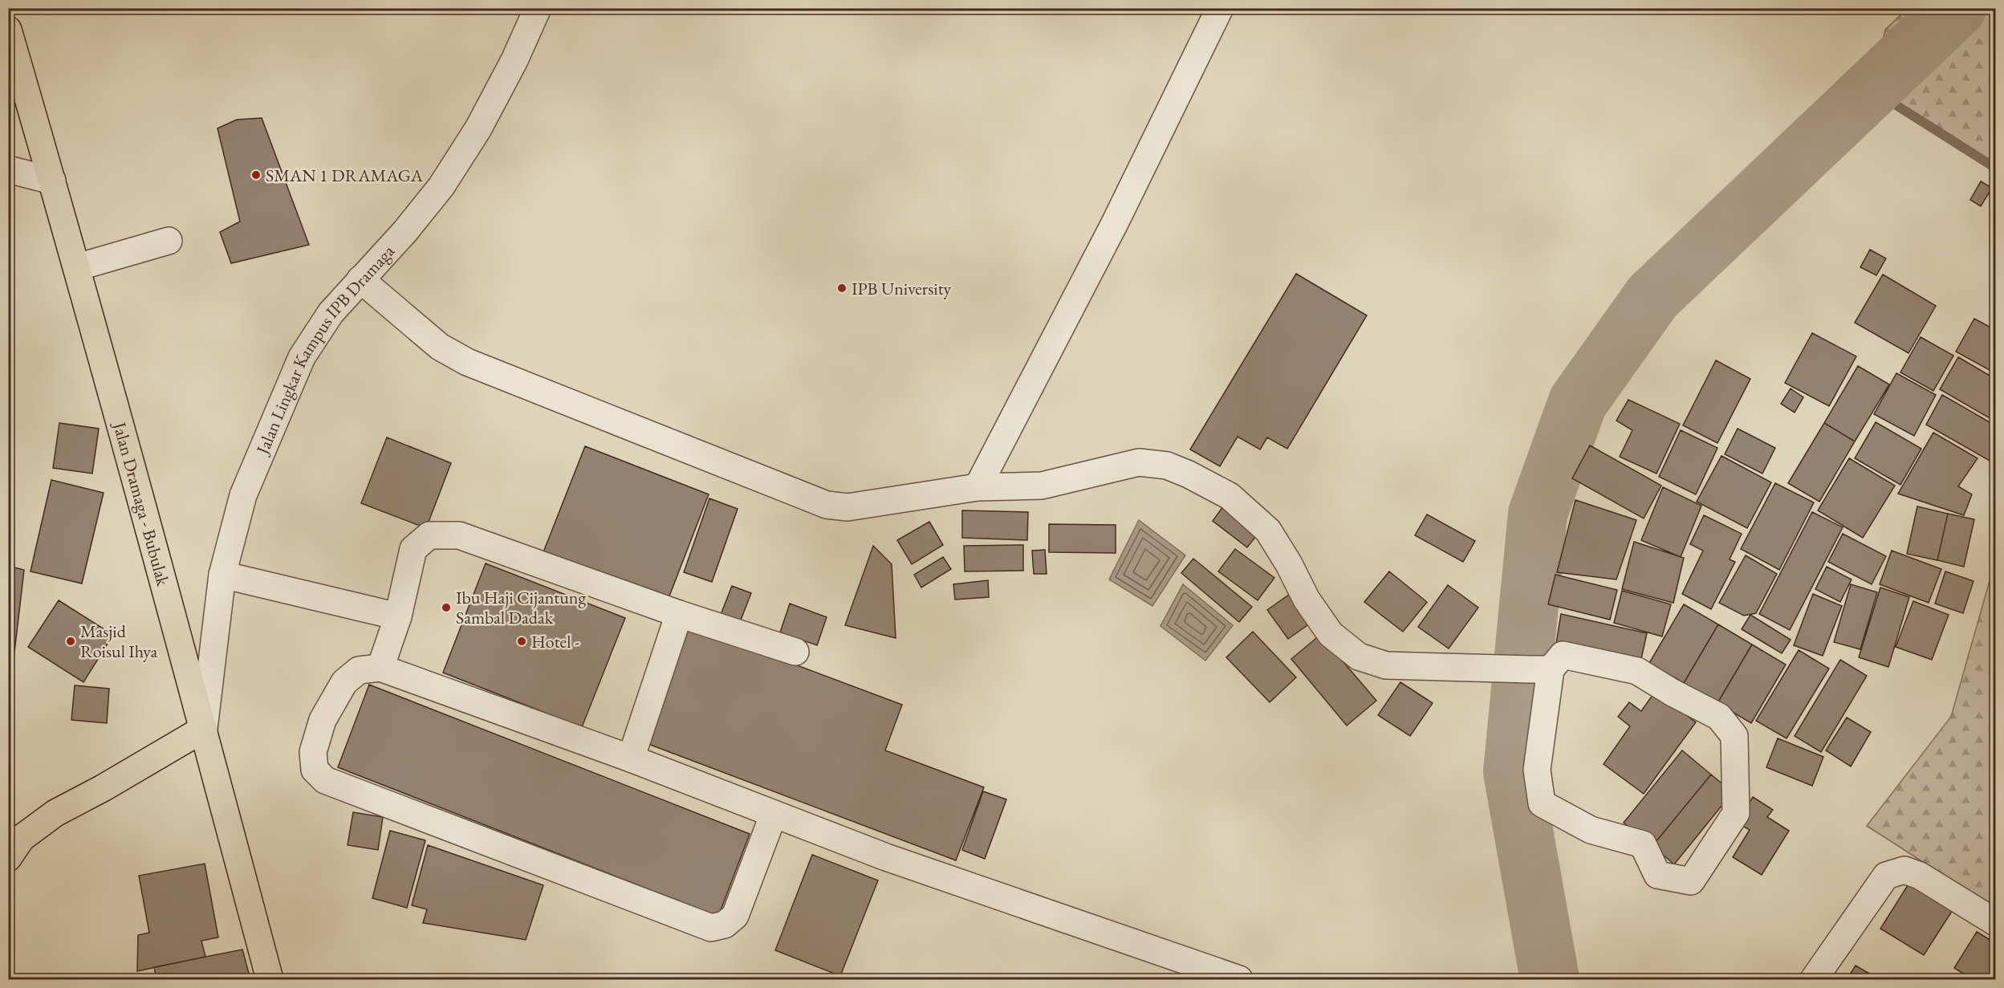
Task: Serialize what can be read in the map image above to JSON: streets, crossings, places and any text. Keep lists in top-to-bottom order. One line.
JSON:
{"streets":{"main road":["Jalan Dramaga - Bubulak"],"street":["Jalan Lingkar Kampus IPB Dramaga"]},"crossings":[["Jalan Lingkar Kampus IPB Dramaga","Jalan Dramaga - Bubulak"]],"places":["SMAN 1 DRAMAGA","IPB University","Ibu Haji Cijantung Sambal Dadak","Masjid Roisul Ihya","Hotel -"]}
